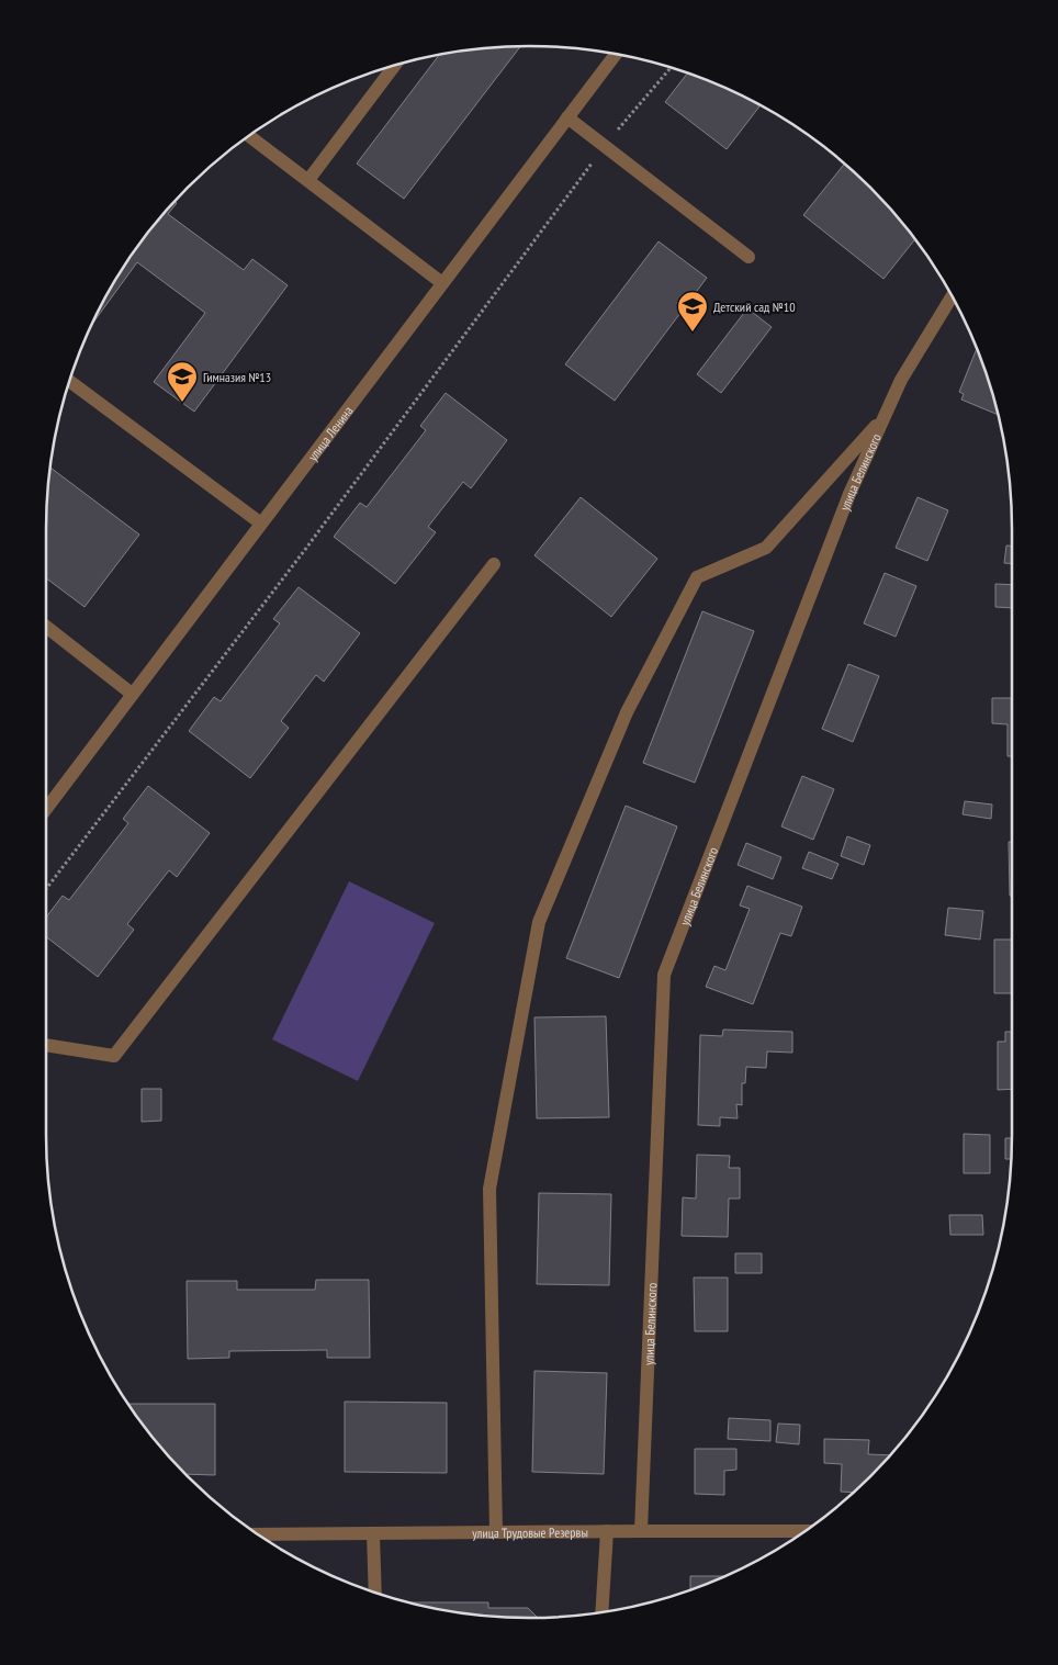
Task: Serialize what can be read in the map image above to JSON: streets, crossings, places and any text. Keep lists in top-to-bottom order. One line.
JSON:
{"streets":{"street":["улица Ленина","улица Белинского","улица Трудовые Резервы"]},"crossings":[["улица Белинского","улица Трудовые Резервы"]],"places":{"school or university":["Детский сад №10","Гимназия №13"]}}
